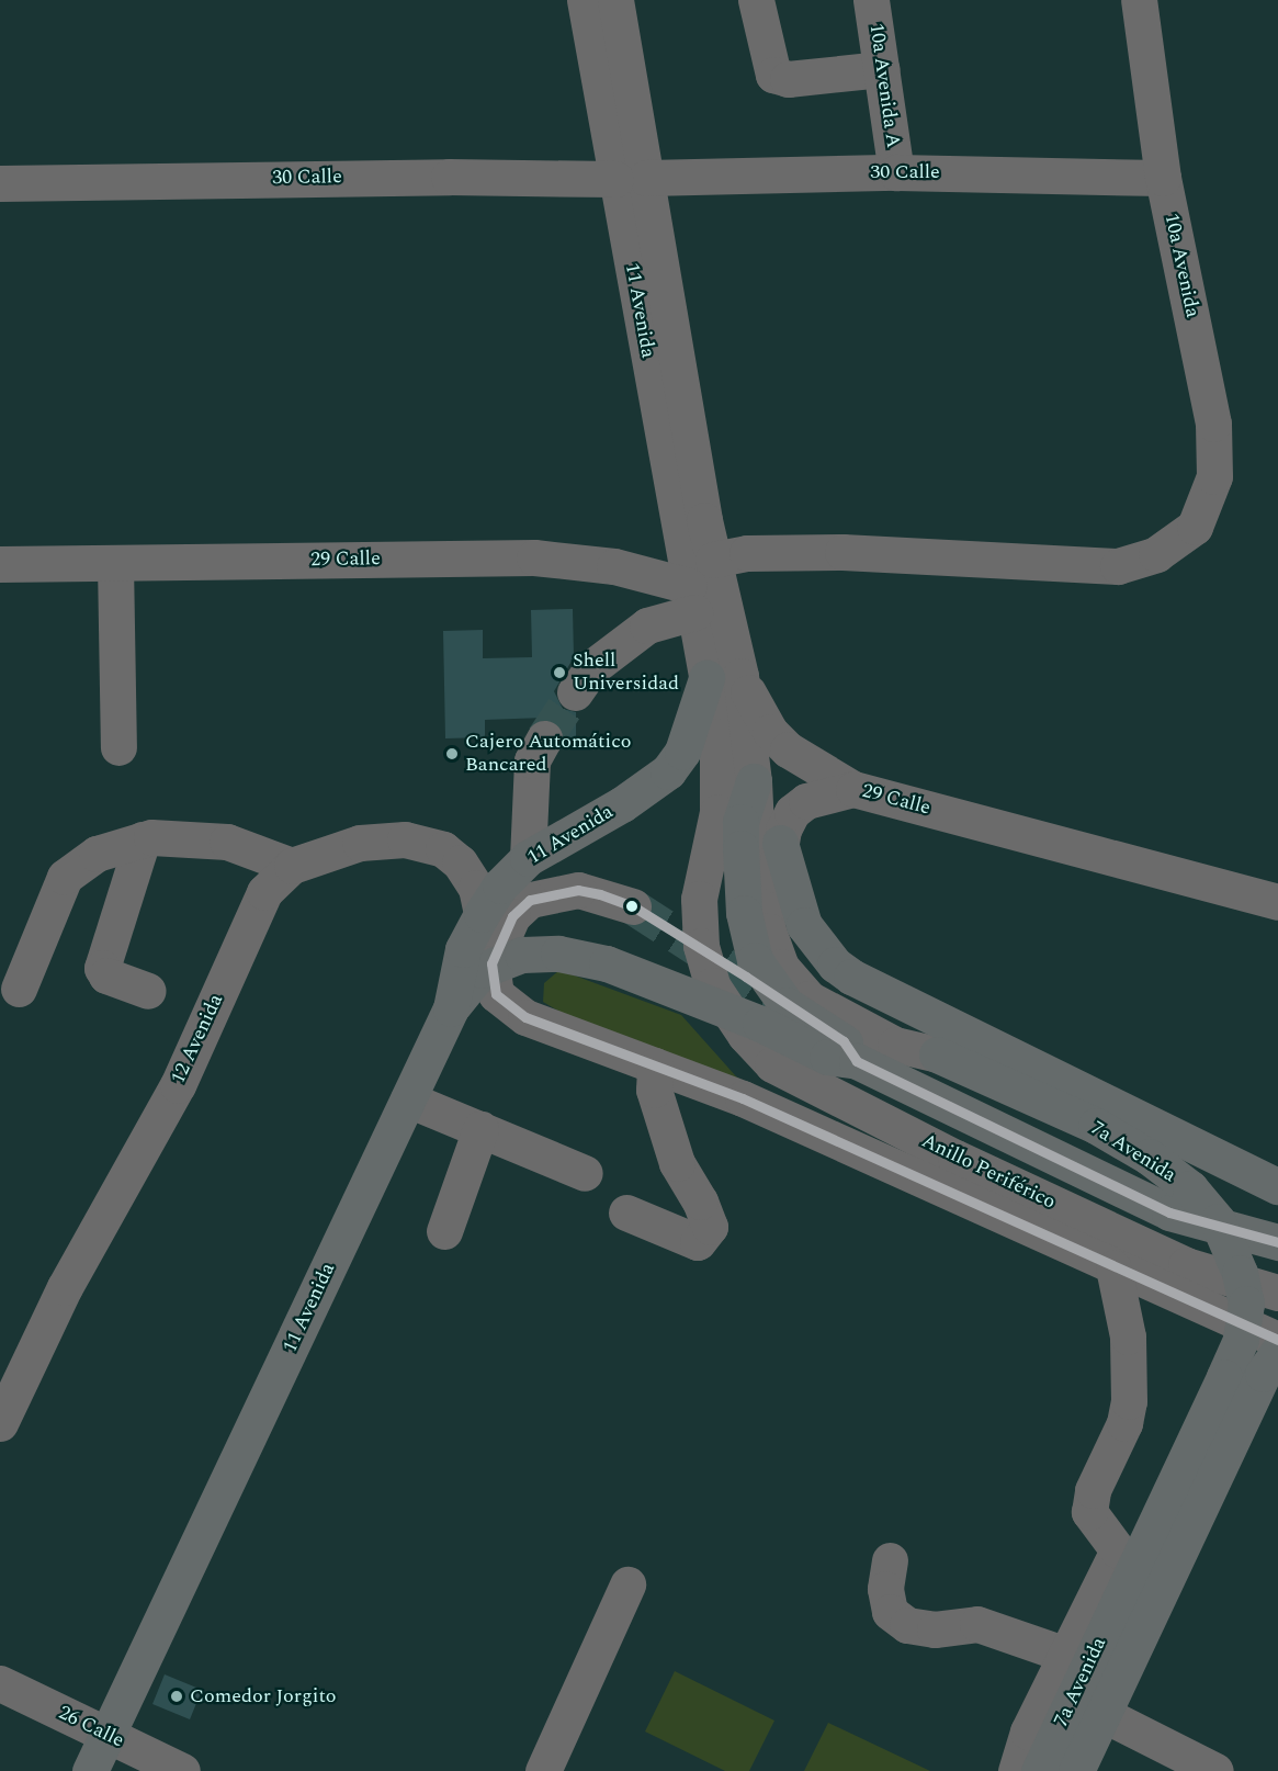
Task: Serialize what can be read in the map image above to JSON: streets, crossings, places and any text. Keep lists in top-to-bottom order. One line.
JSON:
{"streets":{"main road":["11 Avenida","7a Avenida","Anillo Periférico"],"street":["10a Avenida A","30 Calle","10a Avenida","29 Calle","12 Avenida","26 Calle"]},"crossings":[["10a Avenida A","30 Calle"],["30 Calle","10a Avenida"],["30 Calle","11 Avenida"],["10a Avenida","11 Avenida"],["11 Avenida","29 Calle"],["11 Avenida","12 Avenida"],["11 Avenida","7a Avenida"],["11 Avenida","Anillo Periférico"],["11 Avenida","26 Calle"],["29 Calle","7a Avenida"]],"places":["Shell Universidad","Cajero Automático Bancared","Comedor Jorgito"]}
